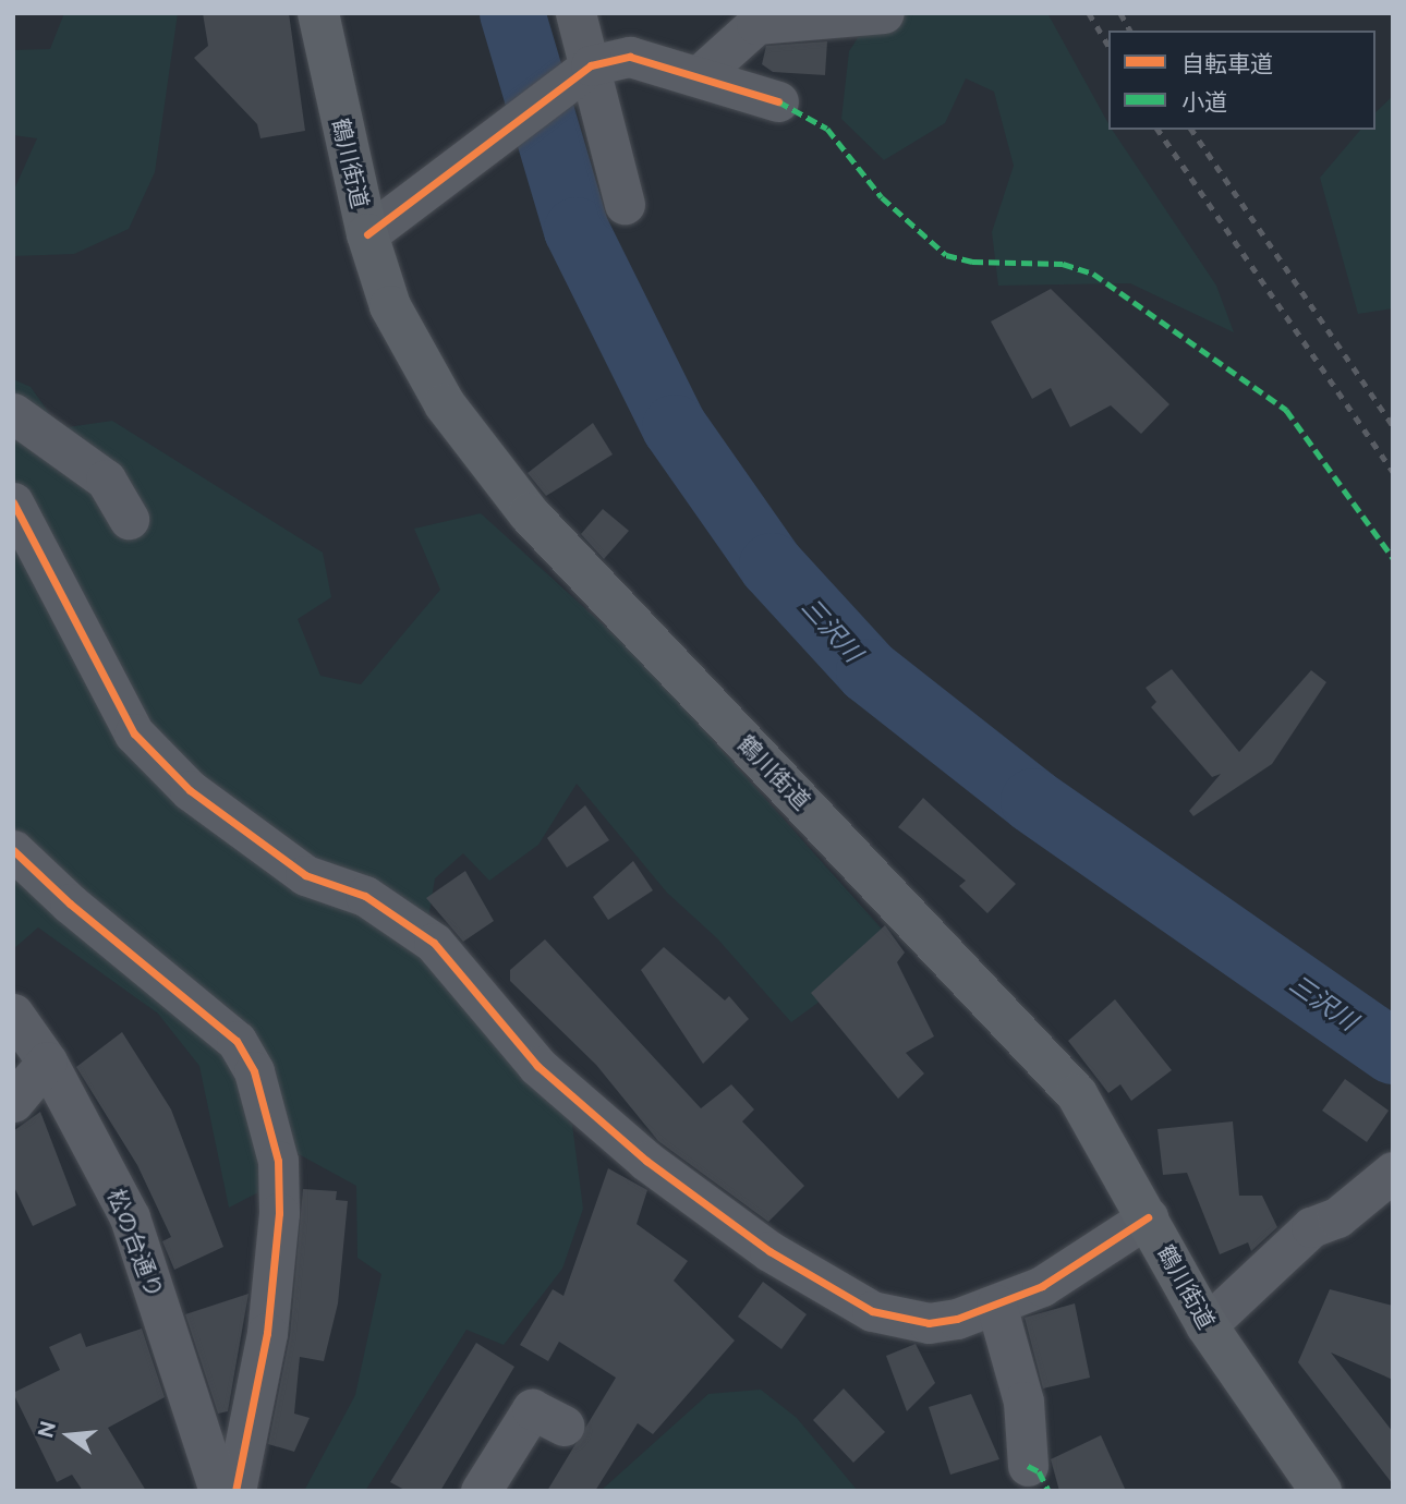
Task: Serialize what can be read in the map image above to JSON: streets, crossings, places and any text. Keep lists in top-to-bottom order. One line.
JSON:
{"streets":{"main road":["鶴川街道"],"street":["松の台通り"]},"water":["三沢川"],"legend":["自転車道","小道"],"north":"left"}
